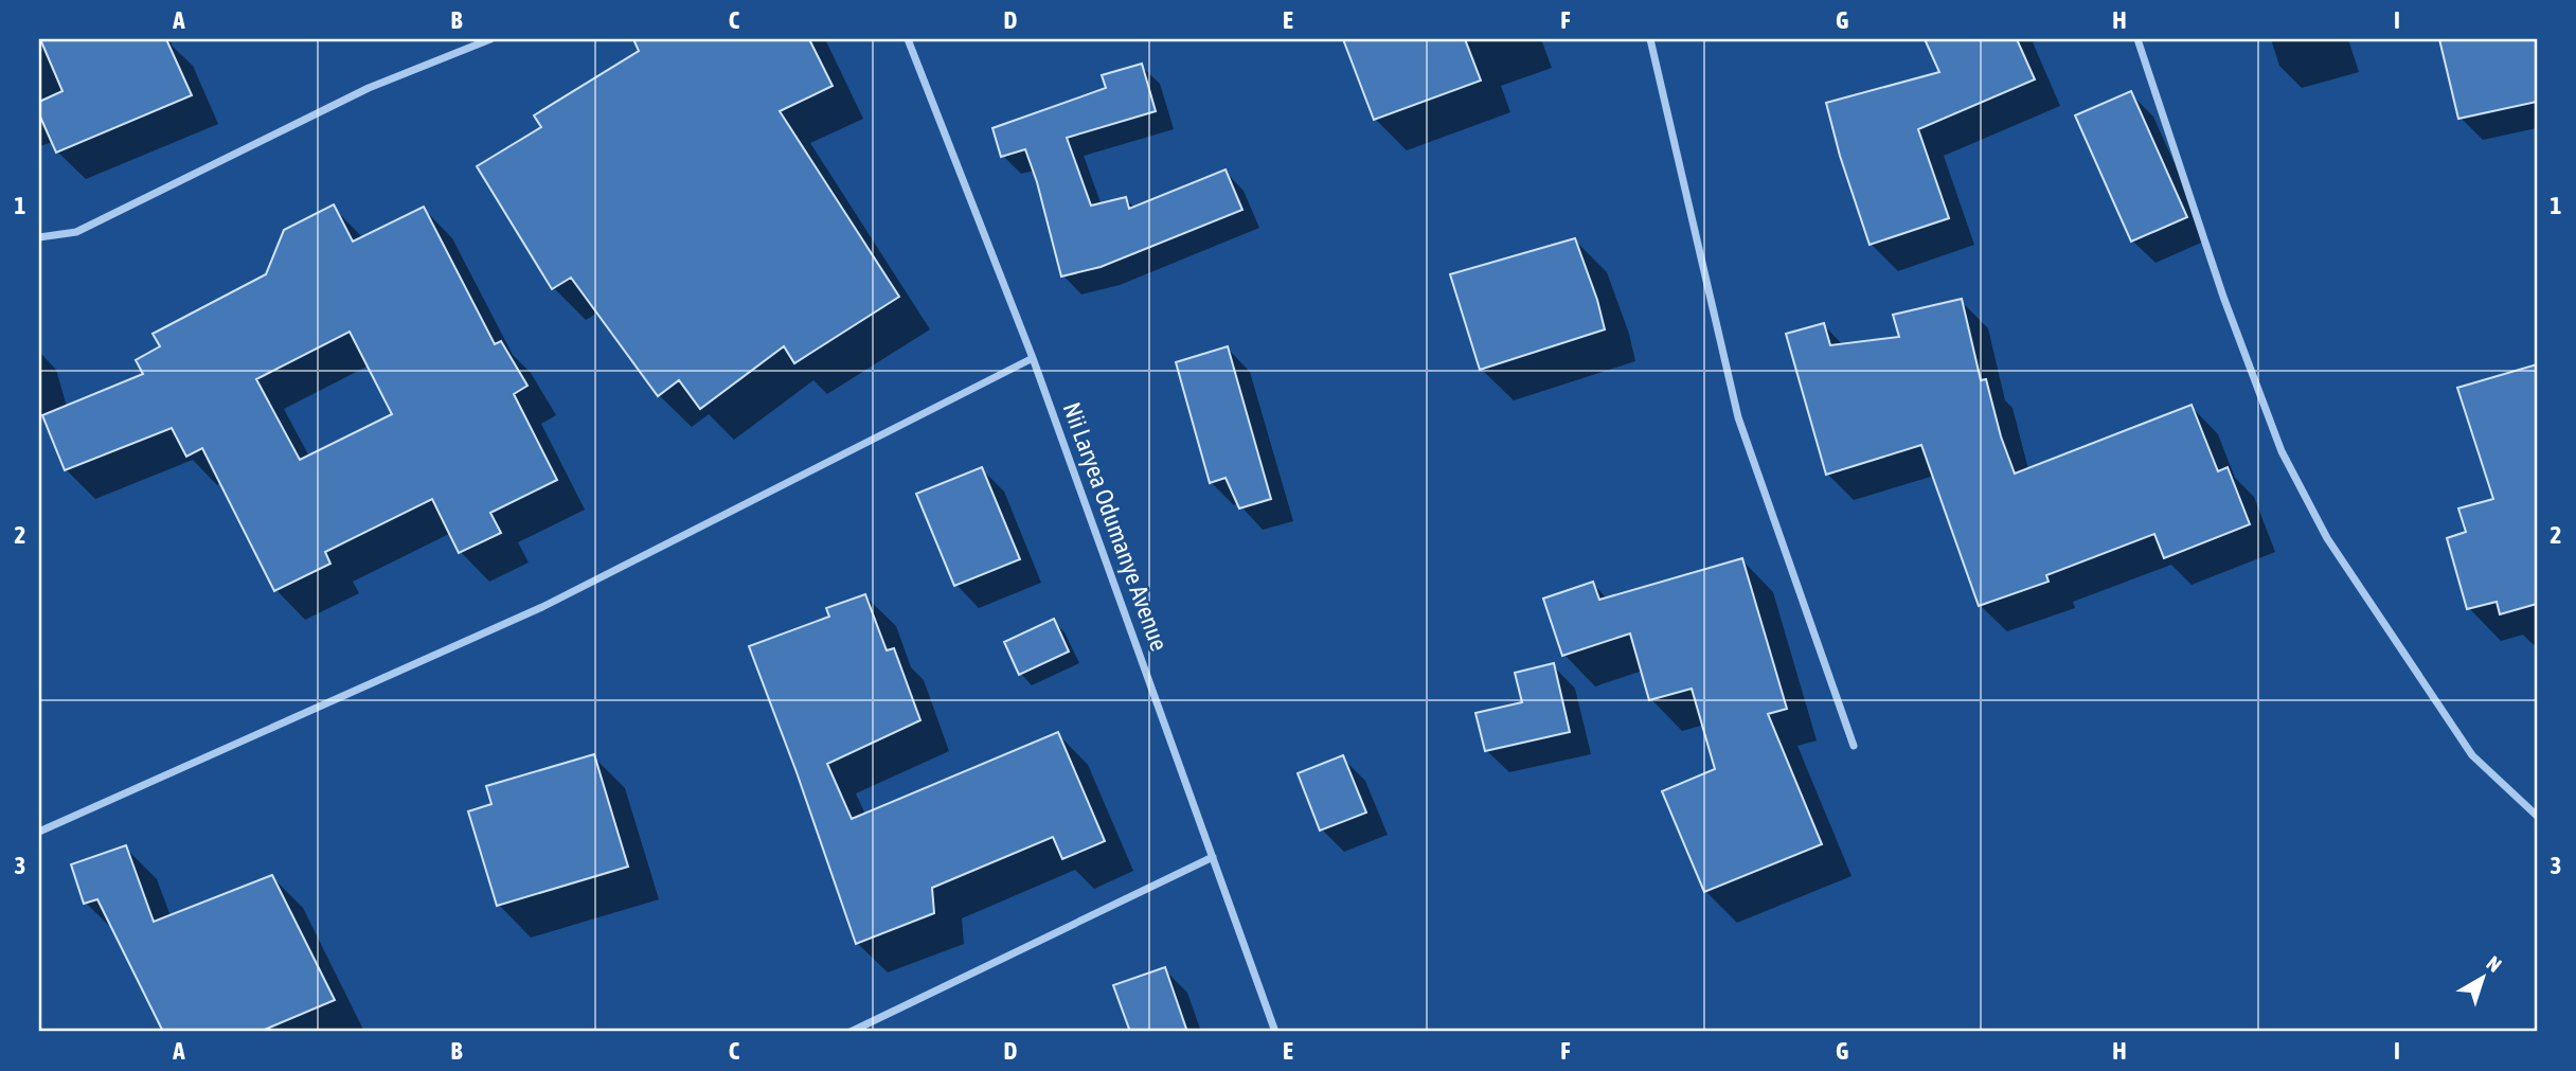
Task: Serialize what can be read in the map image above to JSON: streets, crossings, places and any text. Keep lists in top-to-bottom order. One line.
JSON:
{"streets":{"street":["Nii Laryea Odumanye Avenue"]},"north":"top right","grid":{"columns":["A","B","C","D","E","F","G","H","I"],"rows":["1","2","3"]}}
